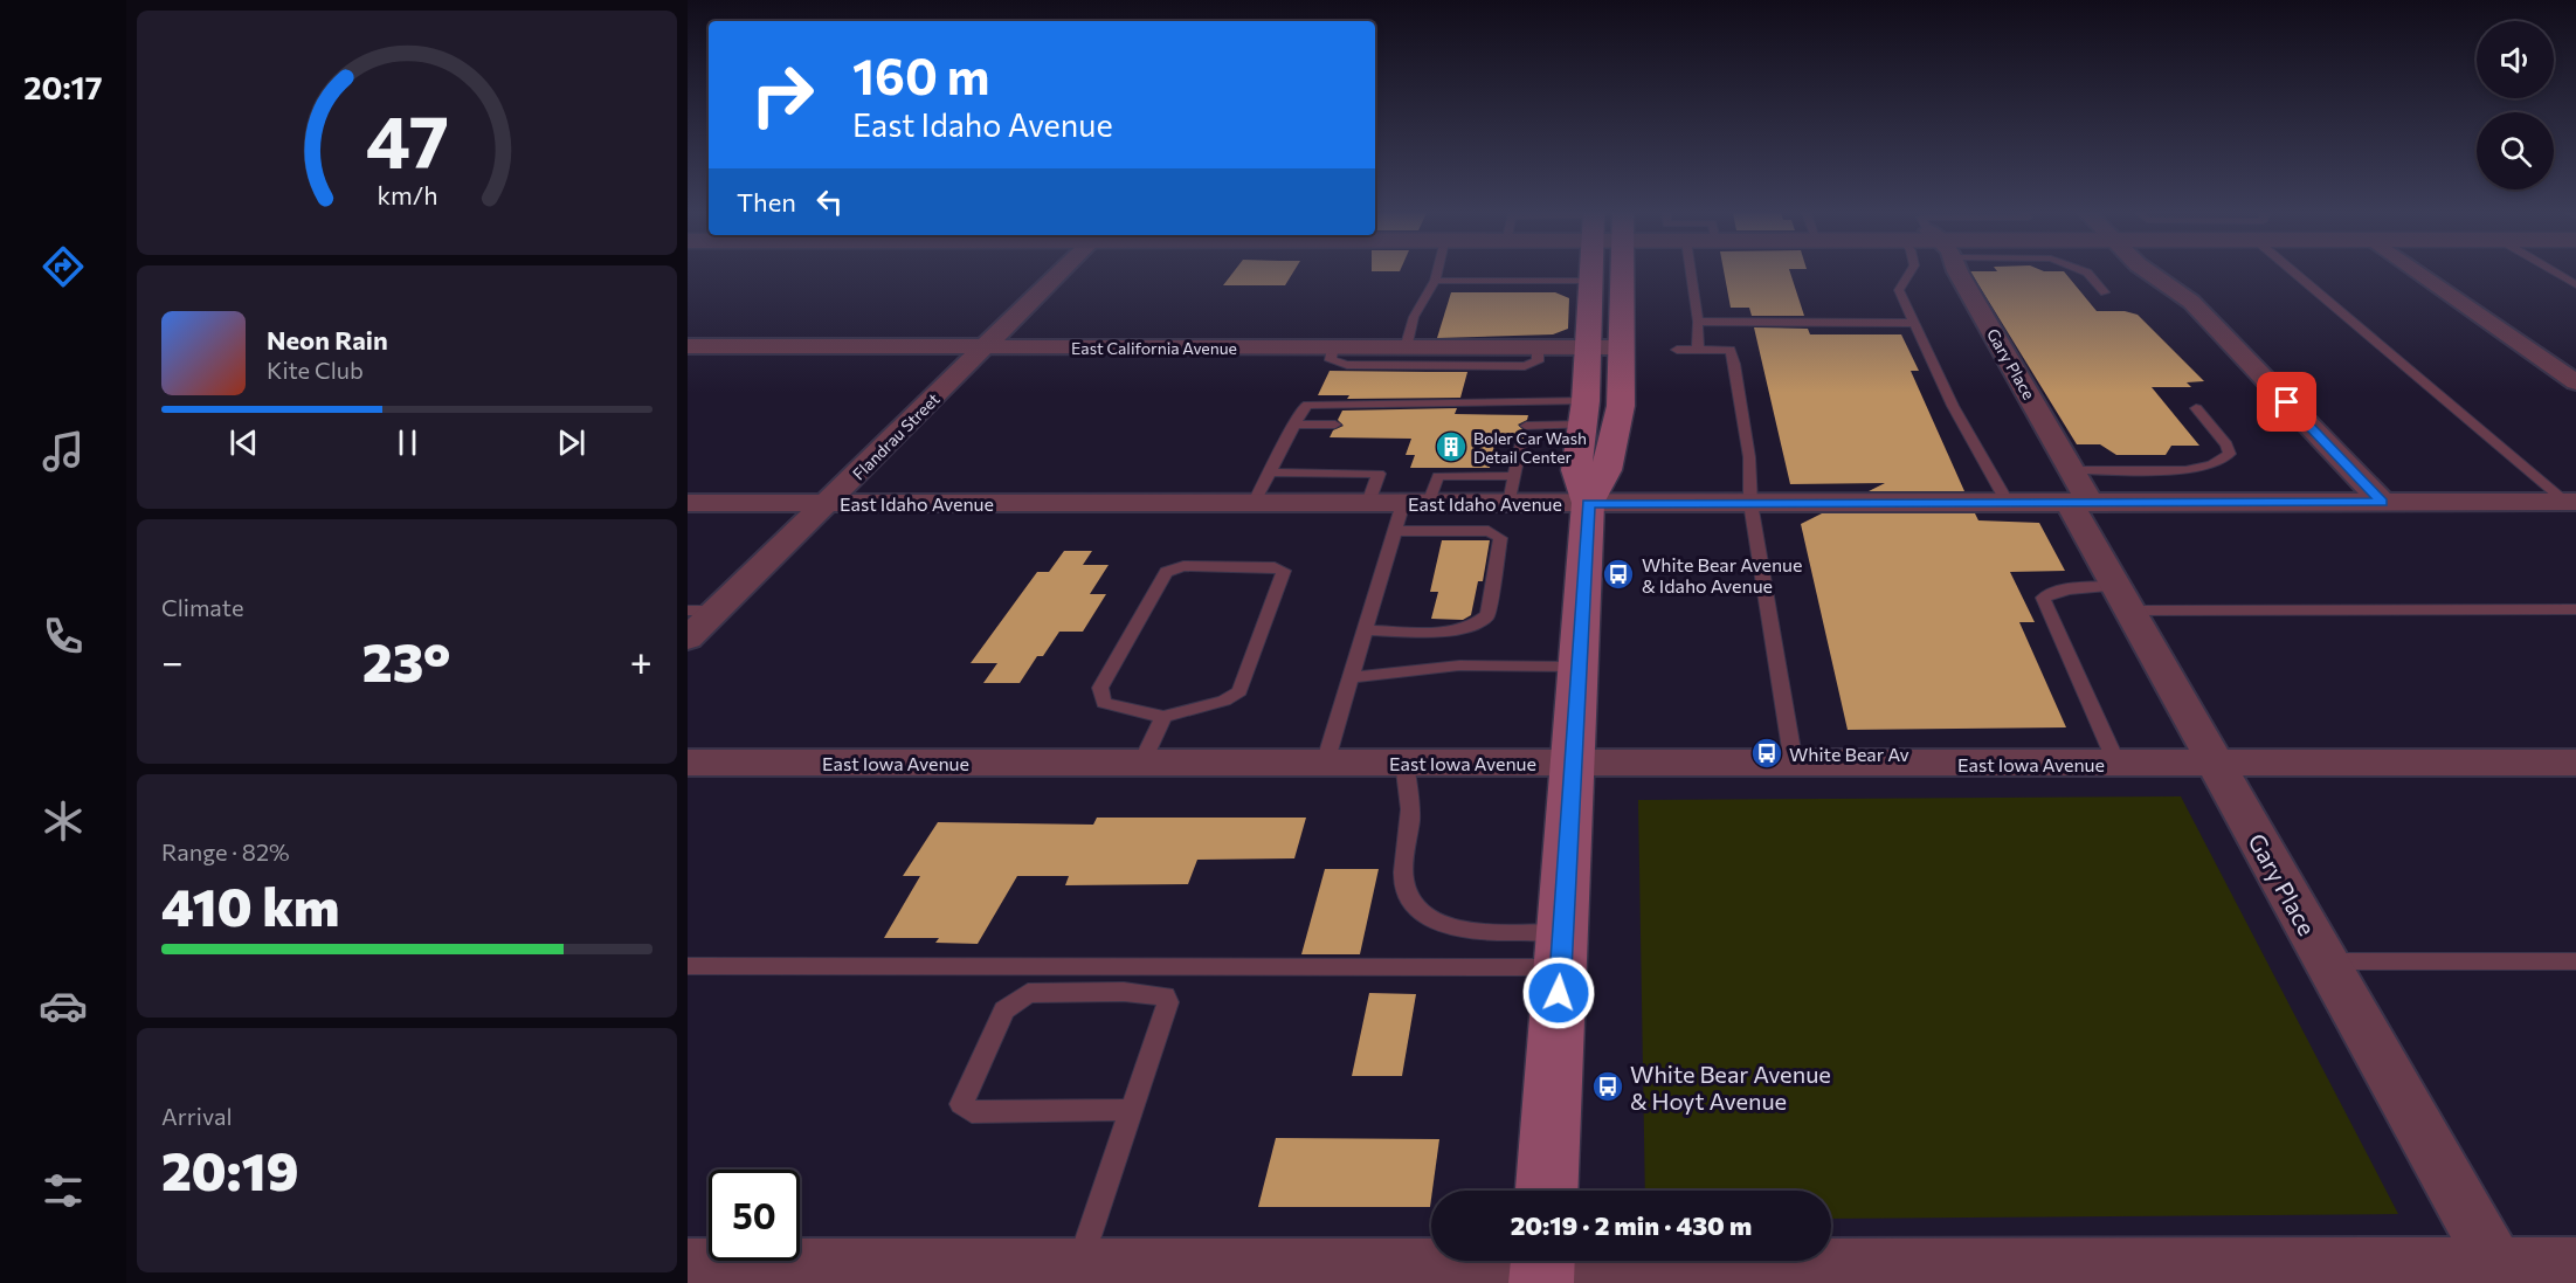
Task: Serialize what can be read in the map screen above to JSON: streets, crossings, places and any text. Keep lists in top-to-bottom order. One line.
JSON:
{"streets":{"street":["East California Avenue","Gary Place","Flandrau Street","East Idaho Avenue","East Iowa Avenue"]},"crossings":[["East California Avenue","Flandrau Street"],["Gary Place","East Idaho Avenue"],["Gary Place","East Iowa Avenue"],["Flandrau Street","East Idaho Avenue"]],"places":{"building":["Boler Car Wash Detail Center"],"bus stop":["White Bear Avenue & Idaho Avenue","White Bear Av","White Bear Avenue & Hoyt Avenue"]},"page":{"tabs":"20:17","turn":["160 m","East Idaho Avenue"],"then":"Then","song":["Neon Rain","Kite Club"],"tile":["Climate",["Range · 82%","410 km"],["Arrival","20:19"]],"heat":["−","23°","+"],"limit":"50","trip":"20:19 · 2 min · 430 m","gauge":["47","km/h"]}}
